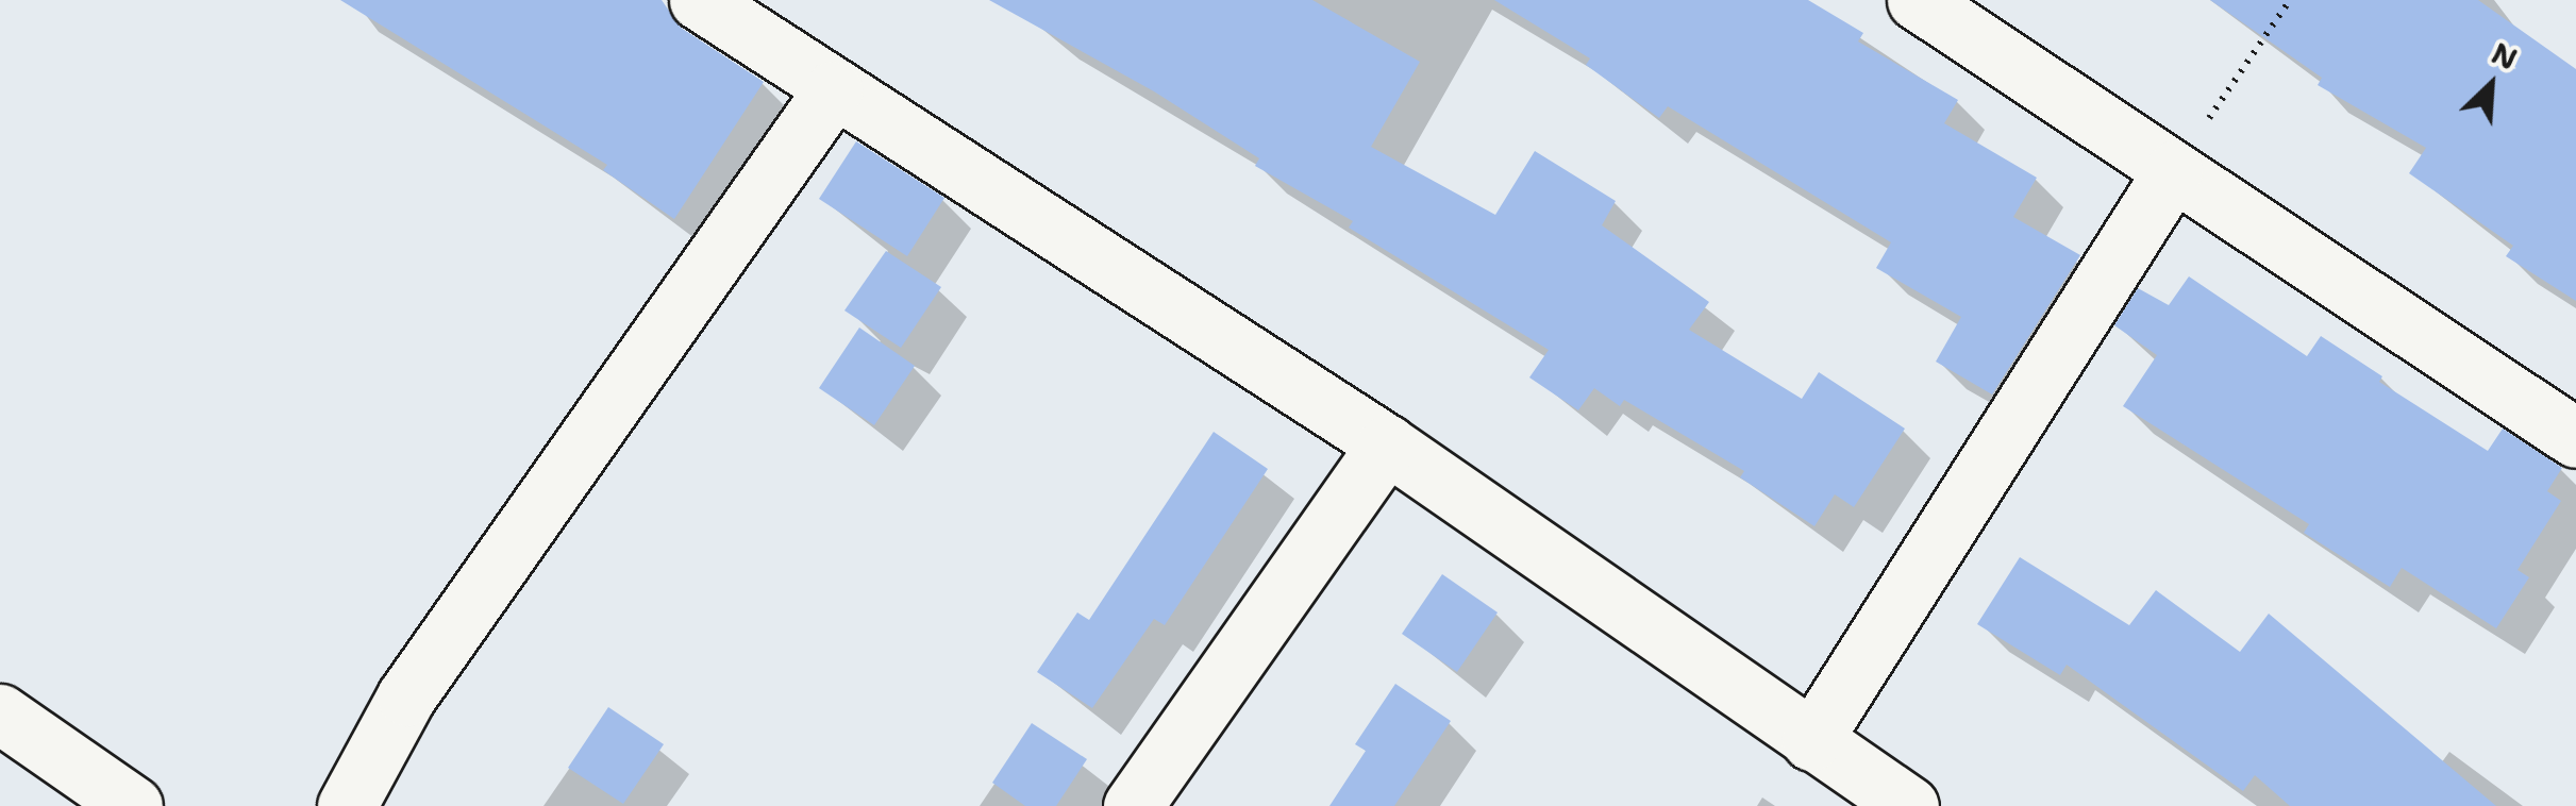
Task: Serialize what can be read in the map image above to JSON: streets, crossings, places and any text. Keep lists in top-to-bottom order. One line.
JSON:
{"north":"top right"}
